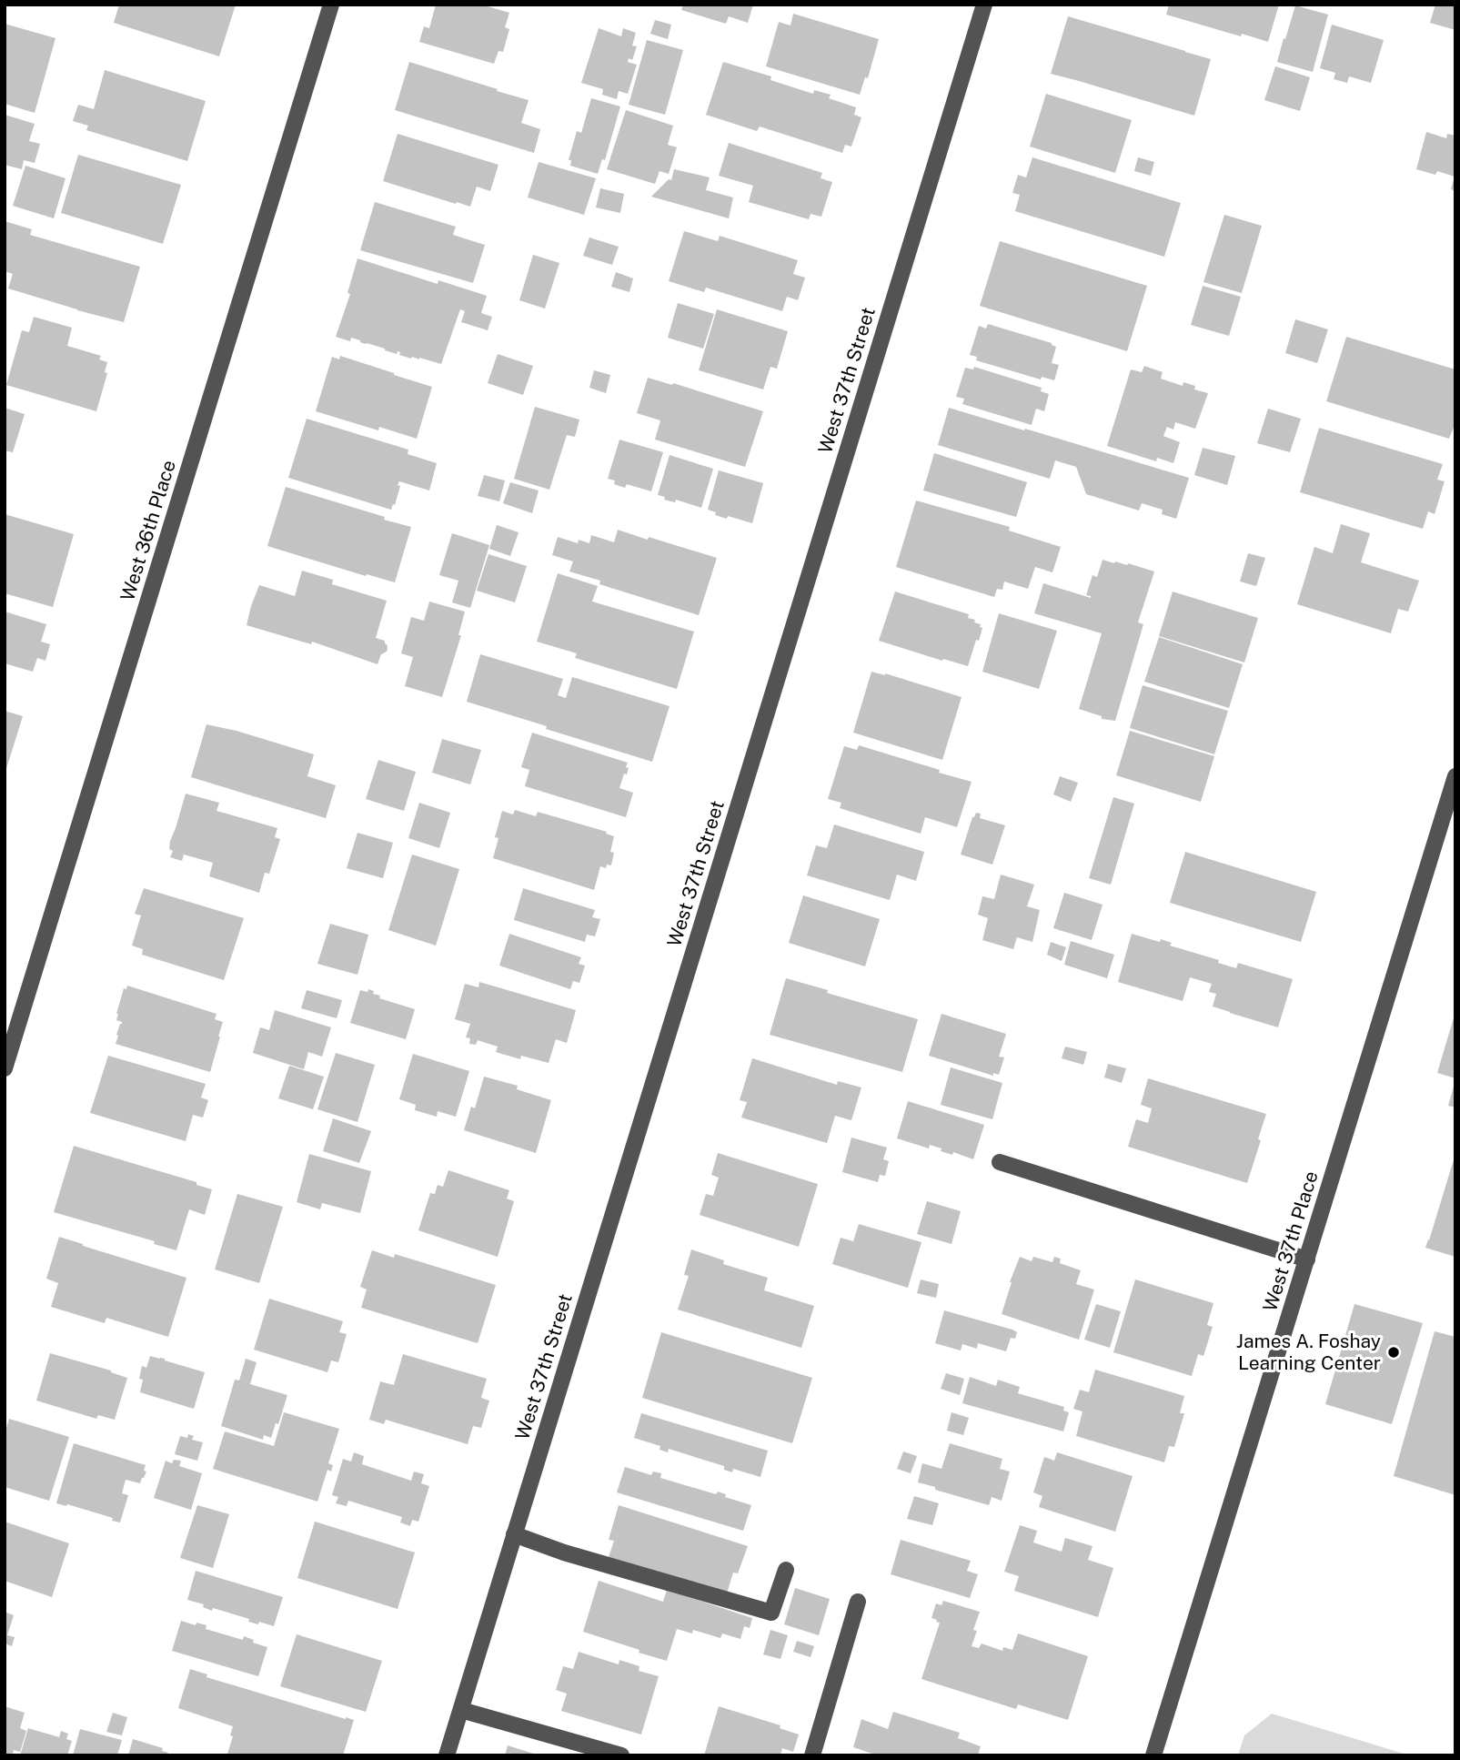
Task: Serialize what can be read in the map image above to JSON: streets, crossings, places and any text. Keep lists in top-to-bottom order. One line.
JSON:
{"streets":{"street":["West 37th Street","West 36th Place","West 37th Place"]},"places":["James A. Foshay Learning Center"]}
